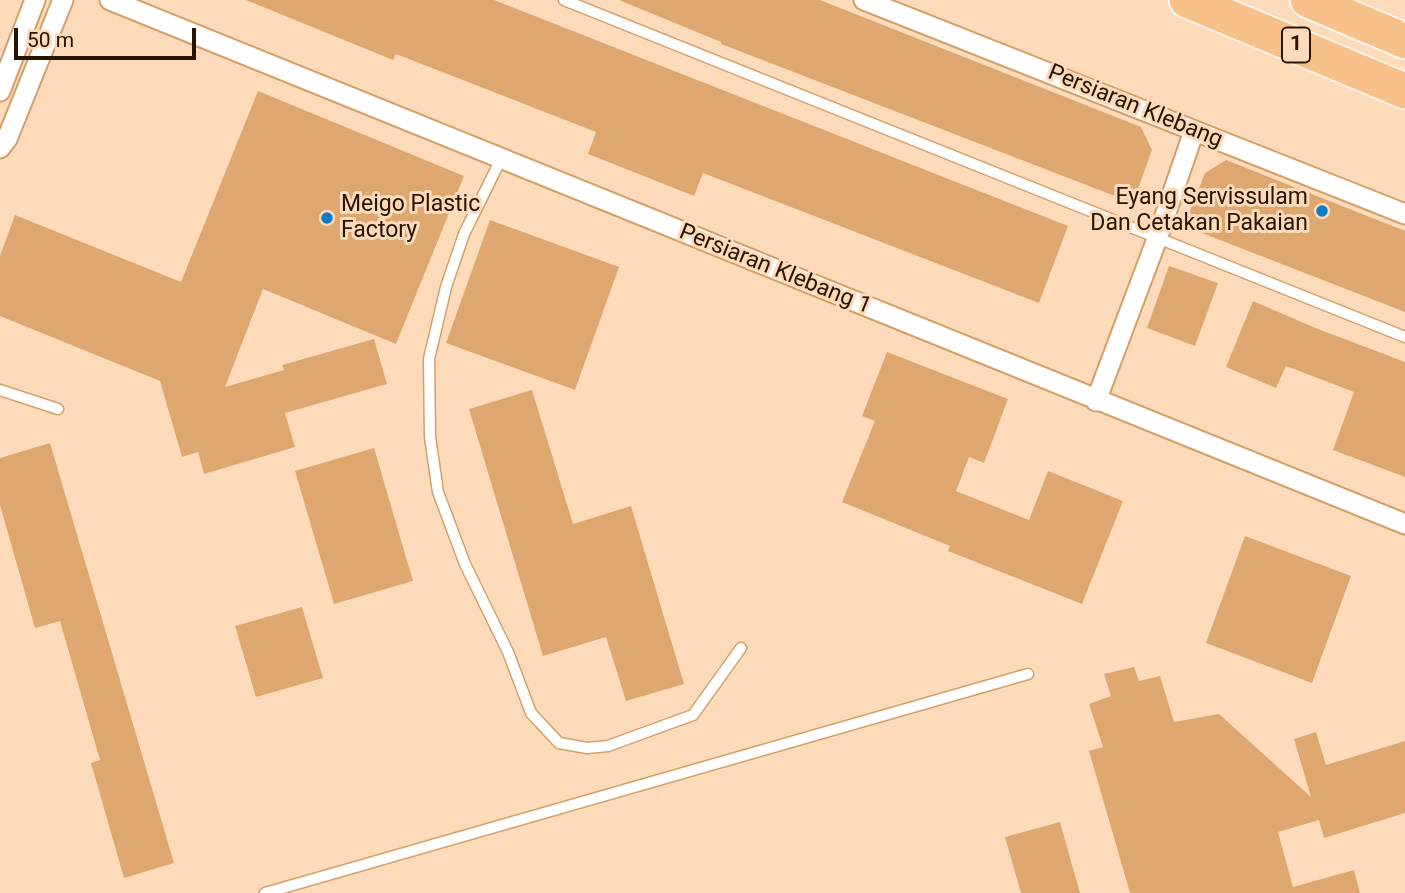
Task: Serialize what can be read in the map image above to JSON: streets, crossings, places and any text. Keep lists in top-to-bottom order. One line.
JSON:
{"streets":{"highway":["1"],"street":["Persiaran Klebang","Persiaran Klebang 1"]},"places":["Eyang Servissulam Dan Cetakan Pakaian","Meigo Plastic Factory"],"scale_bar":"50 m"}
